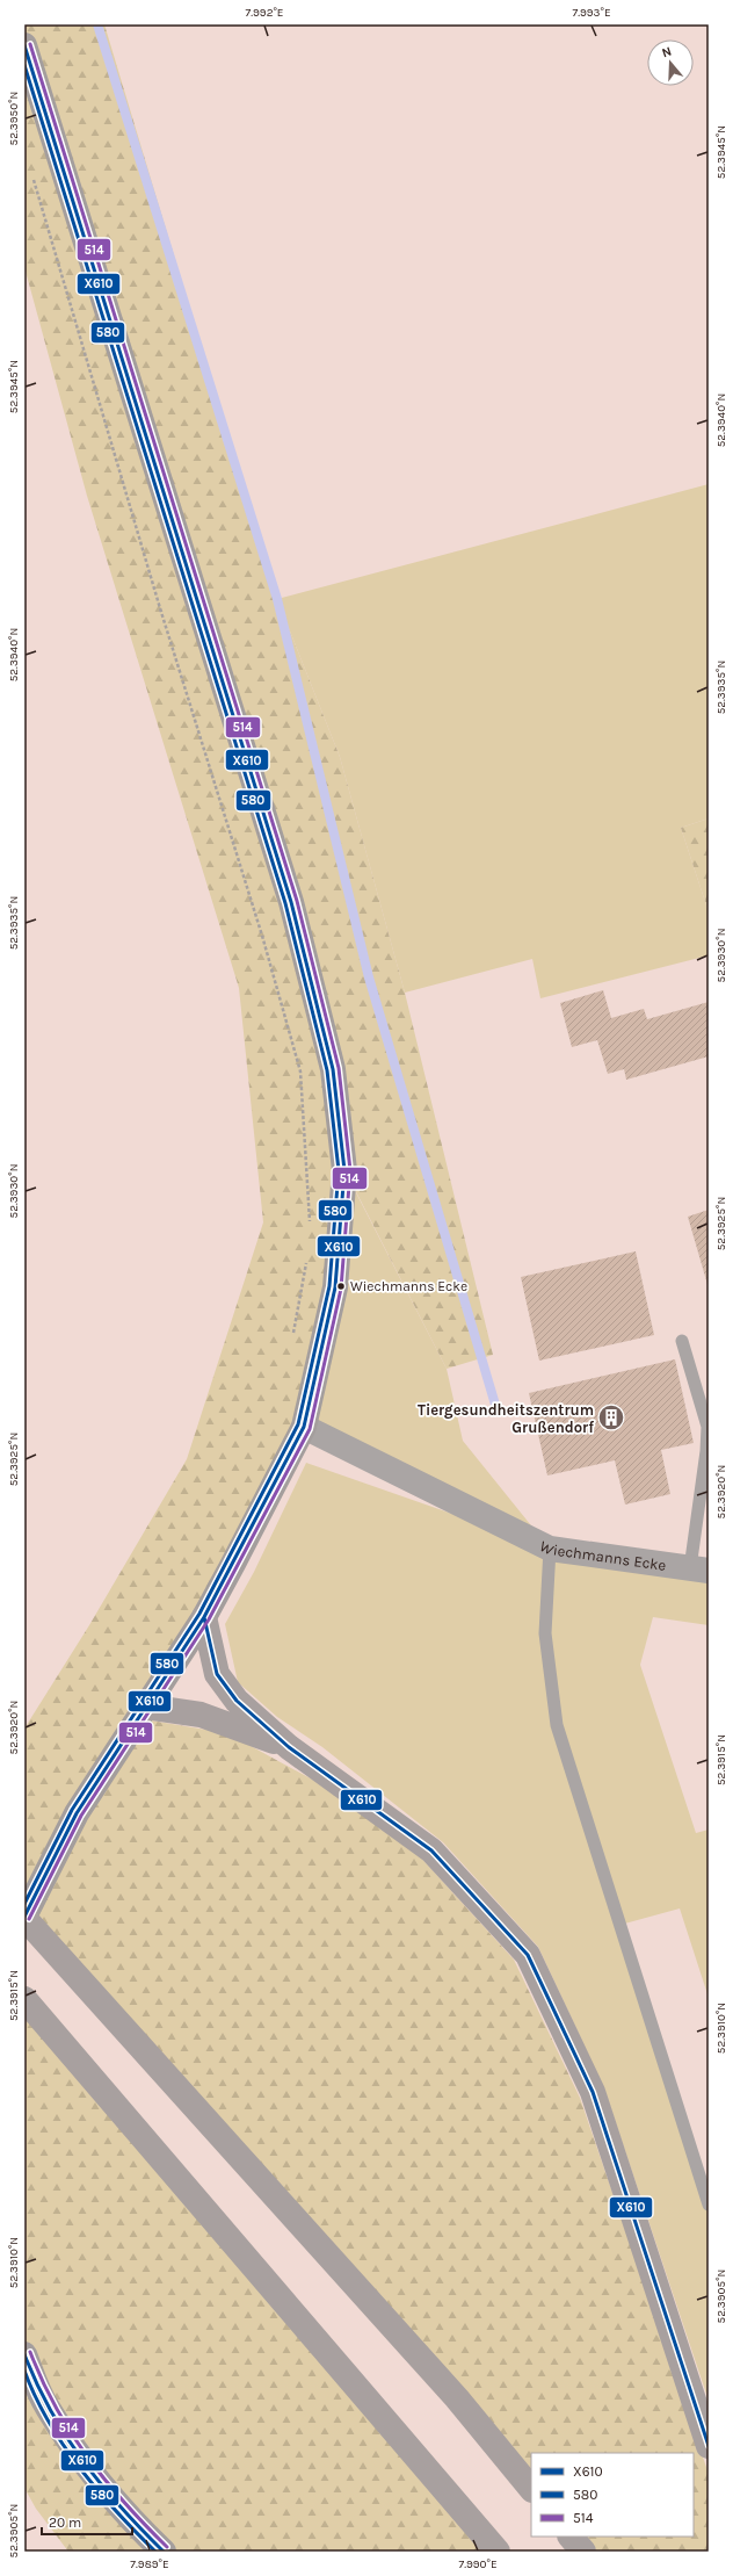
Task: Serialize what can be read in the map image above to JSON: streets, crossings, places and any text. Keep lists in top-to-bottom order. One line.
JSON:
{"streets":{"street":["Wiechmanns Ecke"]},"places":{"other":["Wiechmanns Ecke"],"building":["Tiergesundheitszentrum Grußendorf"]},"lines":["transit line 514","transit line X610","transit line 580"],"legend":["X610","580","514"],"scale_bar":"20 m","north":"top","coordinates":["7.992°E","7.993°E","52.3950°N","52.3945°N","52.3940°N","52.3935°N","52.3930°N","52.3925°N","52.3920°N","52.3915°N","52.3910°N","52.3905°N","7.989°E","7.990°E"]}
